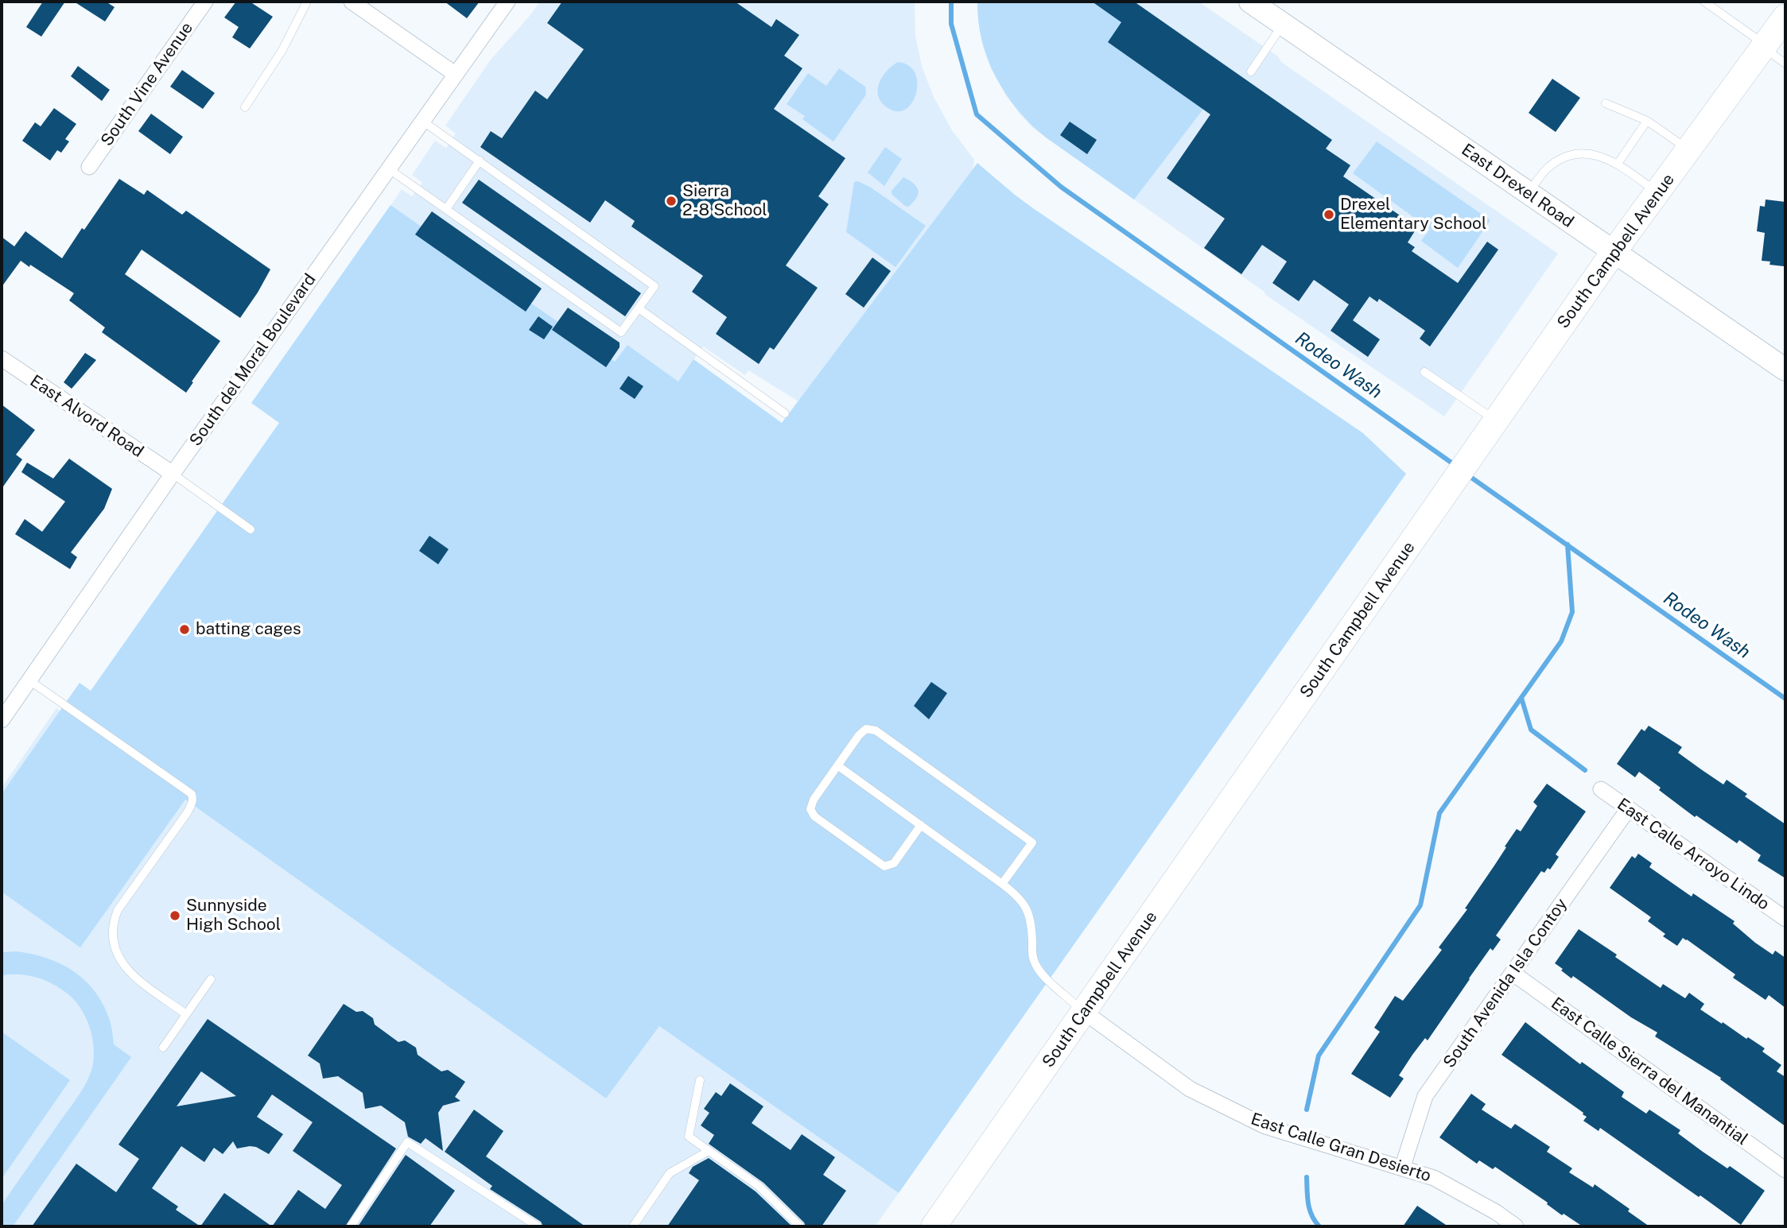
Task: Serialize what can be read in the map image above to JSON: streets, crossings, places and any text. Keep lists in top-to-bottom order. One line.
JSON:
{"streets":{"main road":["South Campbell Avenue"],"street":["South Vine Avenue","East Drexel Road","South del Moral Boulevard","East Alvord Road","East Calle Arroyo Lindo","South Avenida Isla Contoy","East Calle Sierra del Manantial","East Calle Gran Desierto"]},"crossings":[["East Drexel Road","South Campbell Avenue"],["South Campbell Avenue","East Calle Gran Desierto"],["South del Moral Boulevard","East Alvord Road"],["East Calle Arroyo Lindo","South Avenida Isla Contoy"],["South Avenida Isla Contoy","East Calle Sierra del Manantial"],["South Avenida Isla Contoy","East Calle Gran Desierto"]],"water":["Rodeo Wash"],"places":["Sierra 2-8 School","Drexel Elementary School","batting cages","Sunnyside High School"]}
